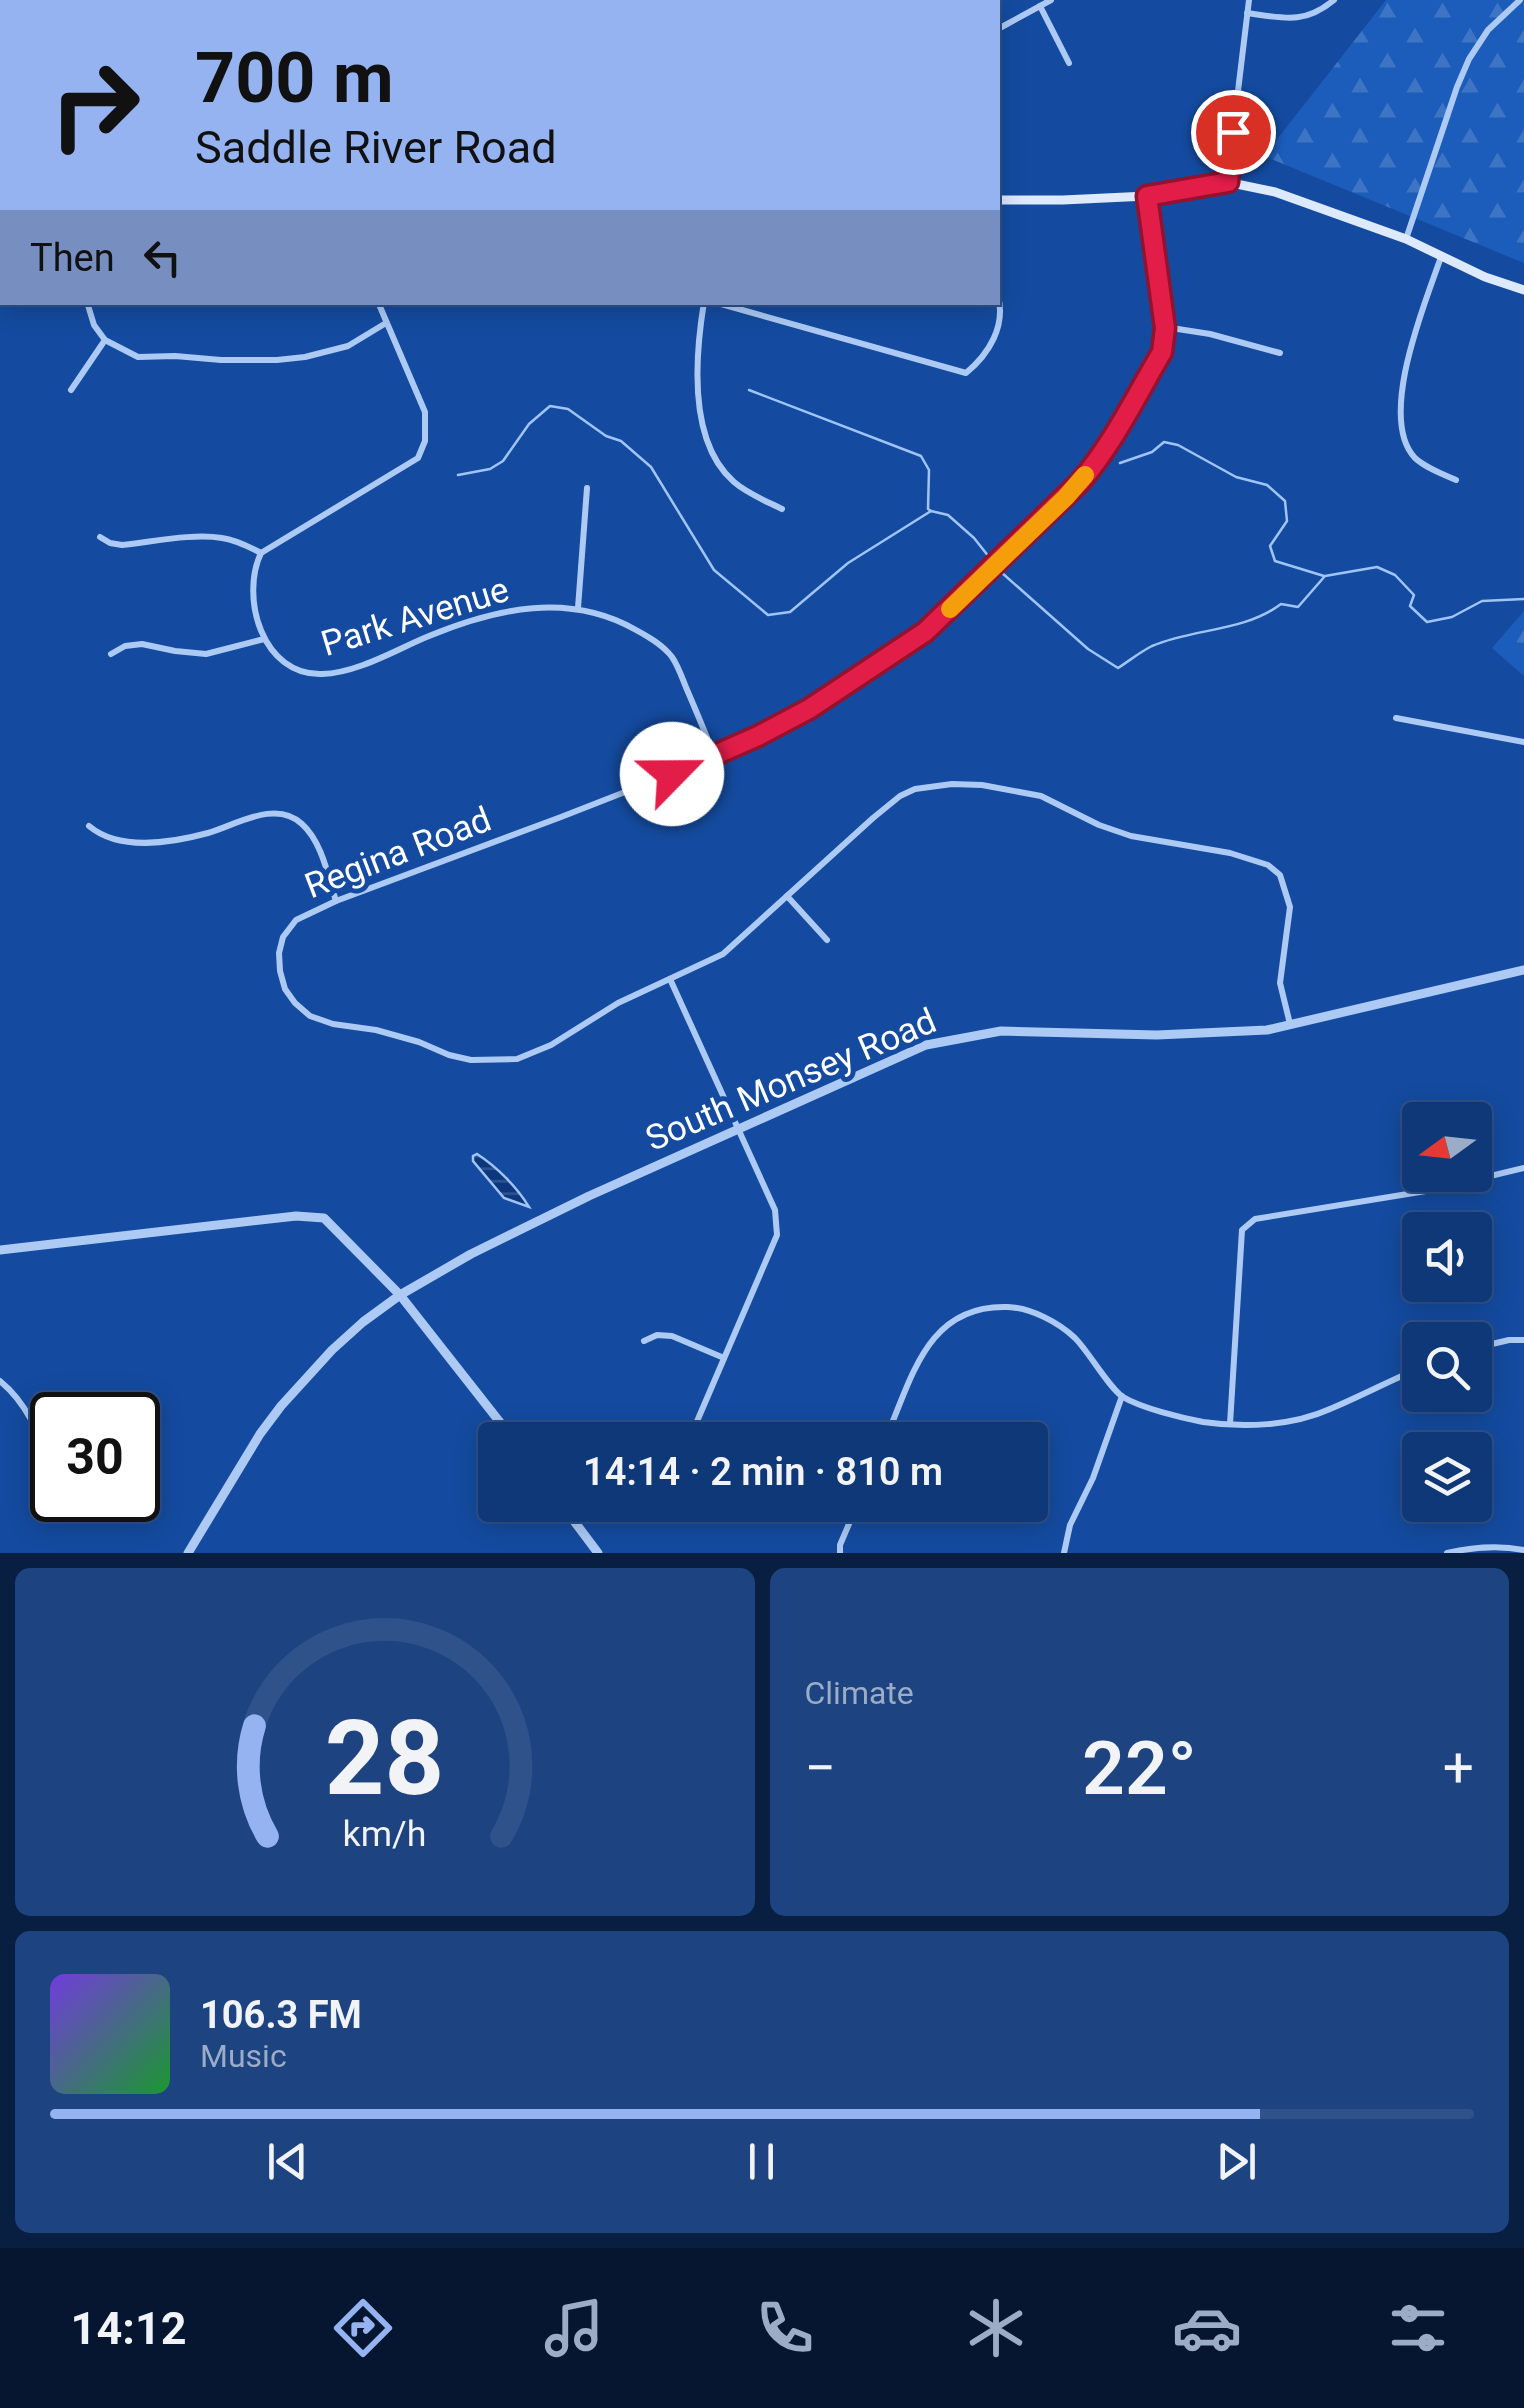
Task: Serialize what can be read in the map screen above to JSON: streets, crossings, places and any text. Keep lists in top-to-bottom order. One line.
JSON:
{"streets":{"street":["Park Avenue","Regina Road","South Monsey Road"]},"crossings":[["Park Avenue","Regina Road"],["Regina Road","South Monsey Road"]],"north":"left","page":{"turn":["700 m","Saddle River Road"],"then":"Then","limit":"30","trip":"14:14 · 2 min · 810 m","tile":"Climate","heat":["−","22°","+"],"song":["106.3 FM","Music"],"tabs":"14:12","gauge":["28","km/h"]}}
